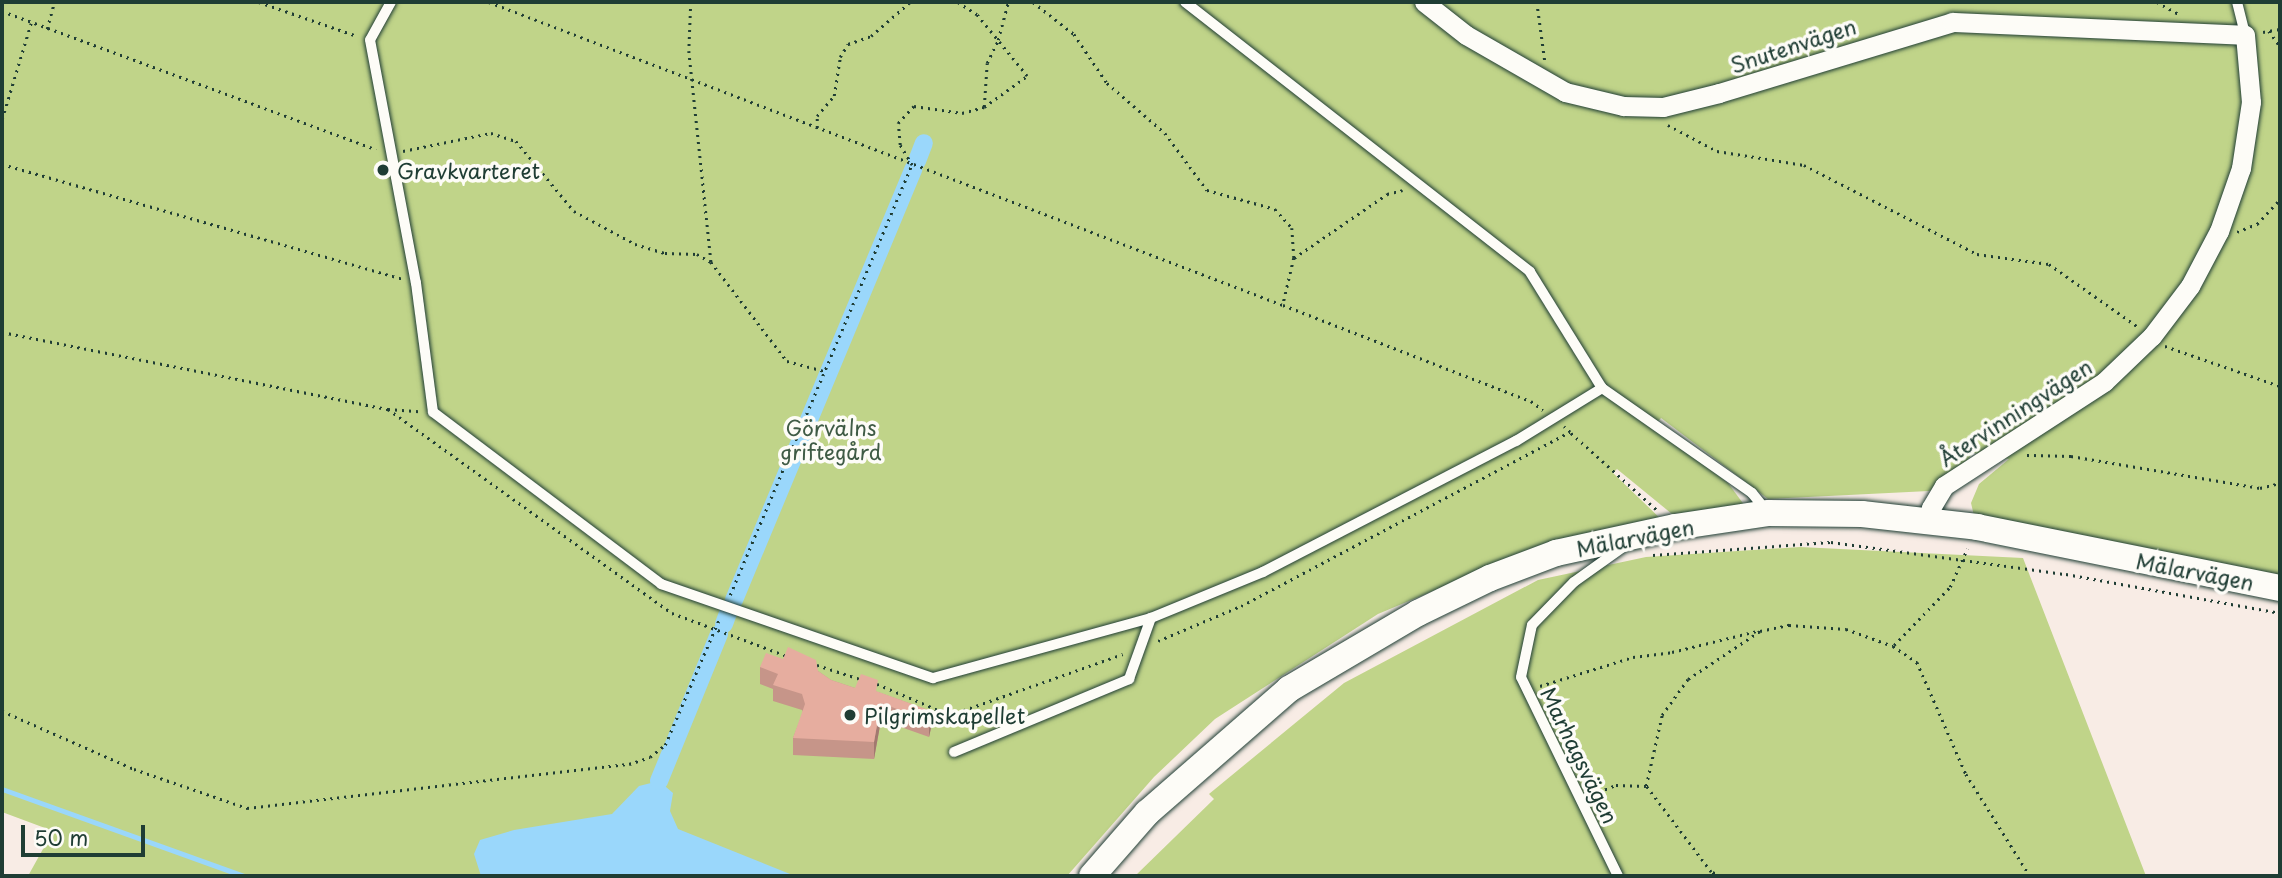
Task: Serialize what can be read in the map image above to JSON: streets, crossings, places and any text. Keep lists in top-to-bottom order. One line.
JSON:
{"streets":{"street":["Snutenvägen","Återvinningvägen","Mälarvägen"],"lane":["Marhagsvägen"]},"crossings":[["Snutenvägen","Återvinningvägen"],["Återvinningvägen","Mälarvägen"],["Mälarvägen","Marhagsvägen"]],"parks":["Görvälns griftegård"],"places":["Gravkvarteret","Pilgrimskapellet"],"scale_bar":"50 m"}
